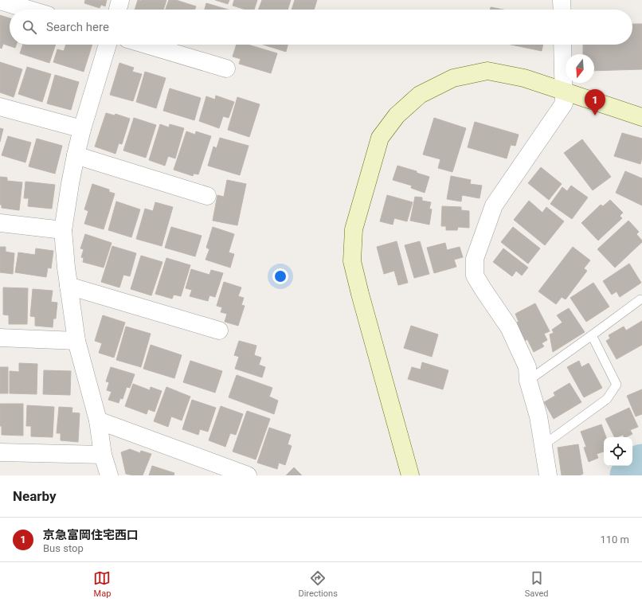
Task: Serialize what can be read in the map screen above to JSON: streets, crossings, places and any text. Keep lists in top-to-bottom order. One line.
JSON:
{"north":"bottom","page":{"search":"Search here","pins":"1","heading":"Nearby","list":[{"mark":"1","name":"京急富岡住宅西口","note":"Bus stop","value":"110 m"}],"nav":["Map","Directions","Saved"]}}
